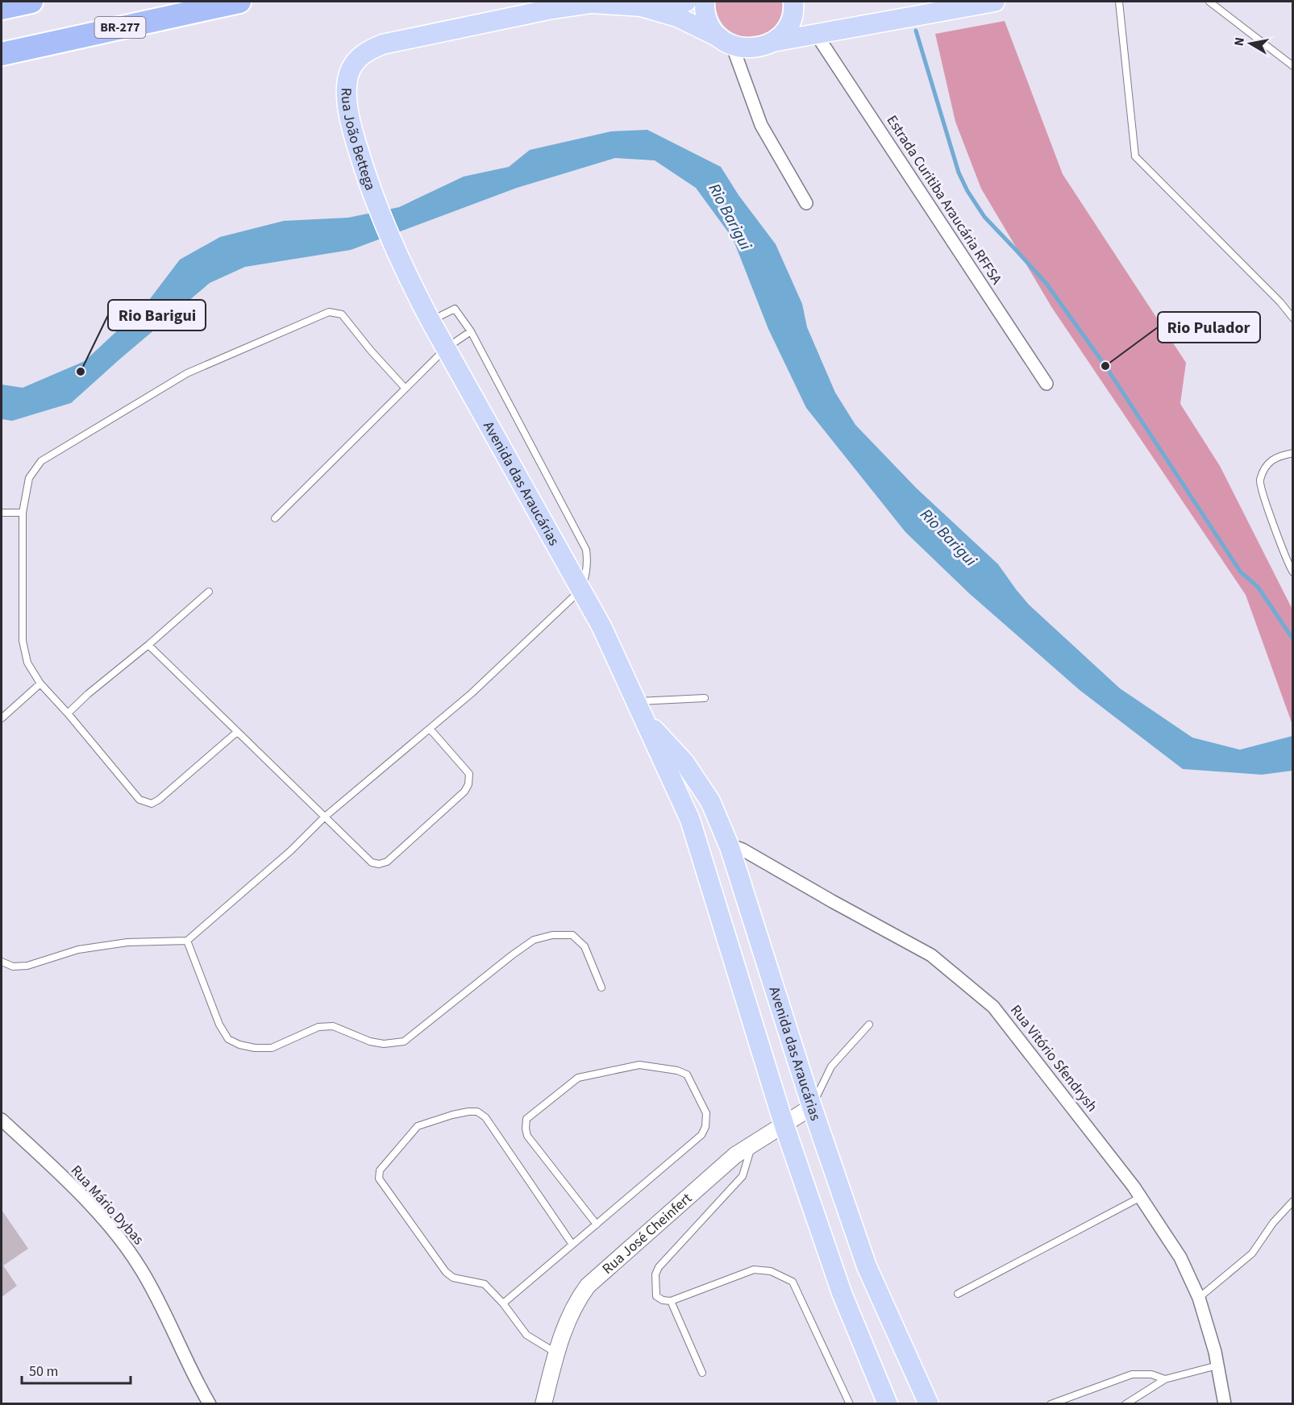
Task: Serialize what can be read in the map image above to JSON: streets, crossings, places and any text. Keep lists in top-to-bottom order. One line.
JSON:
{"streets":{"highway":["BR-277"],"main road":["Rua João Bettega","Avenida das Araucárias"],"street":["Estrada Curitiba Araucária RFFSA","Rua Vitório Sfendrysh","Rua Mário Dybas","Rua José Cheinfert"]},"crossings":[["Rua João Bettega","Avenida das Araucárias"],["Avenida das Araucárias","Rua Vitório Sfendrysh"],["Avenida das Araucárias","Rua José Cheinfert"]],"water":["Rio Barigui"],"places":["Rio Pulador","Rio Barigui"],"scale_bar":"50 m","north":"left"}
